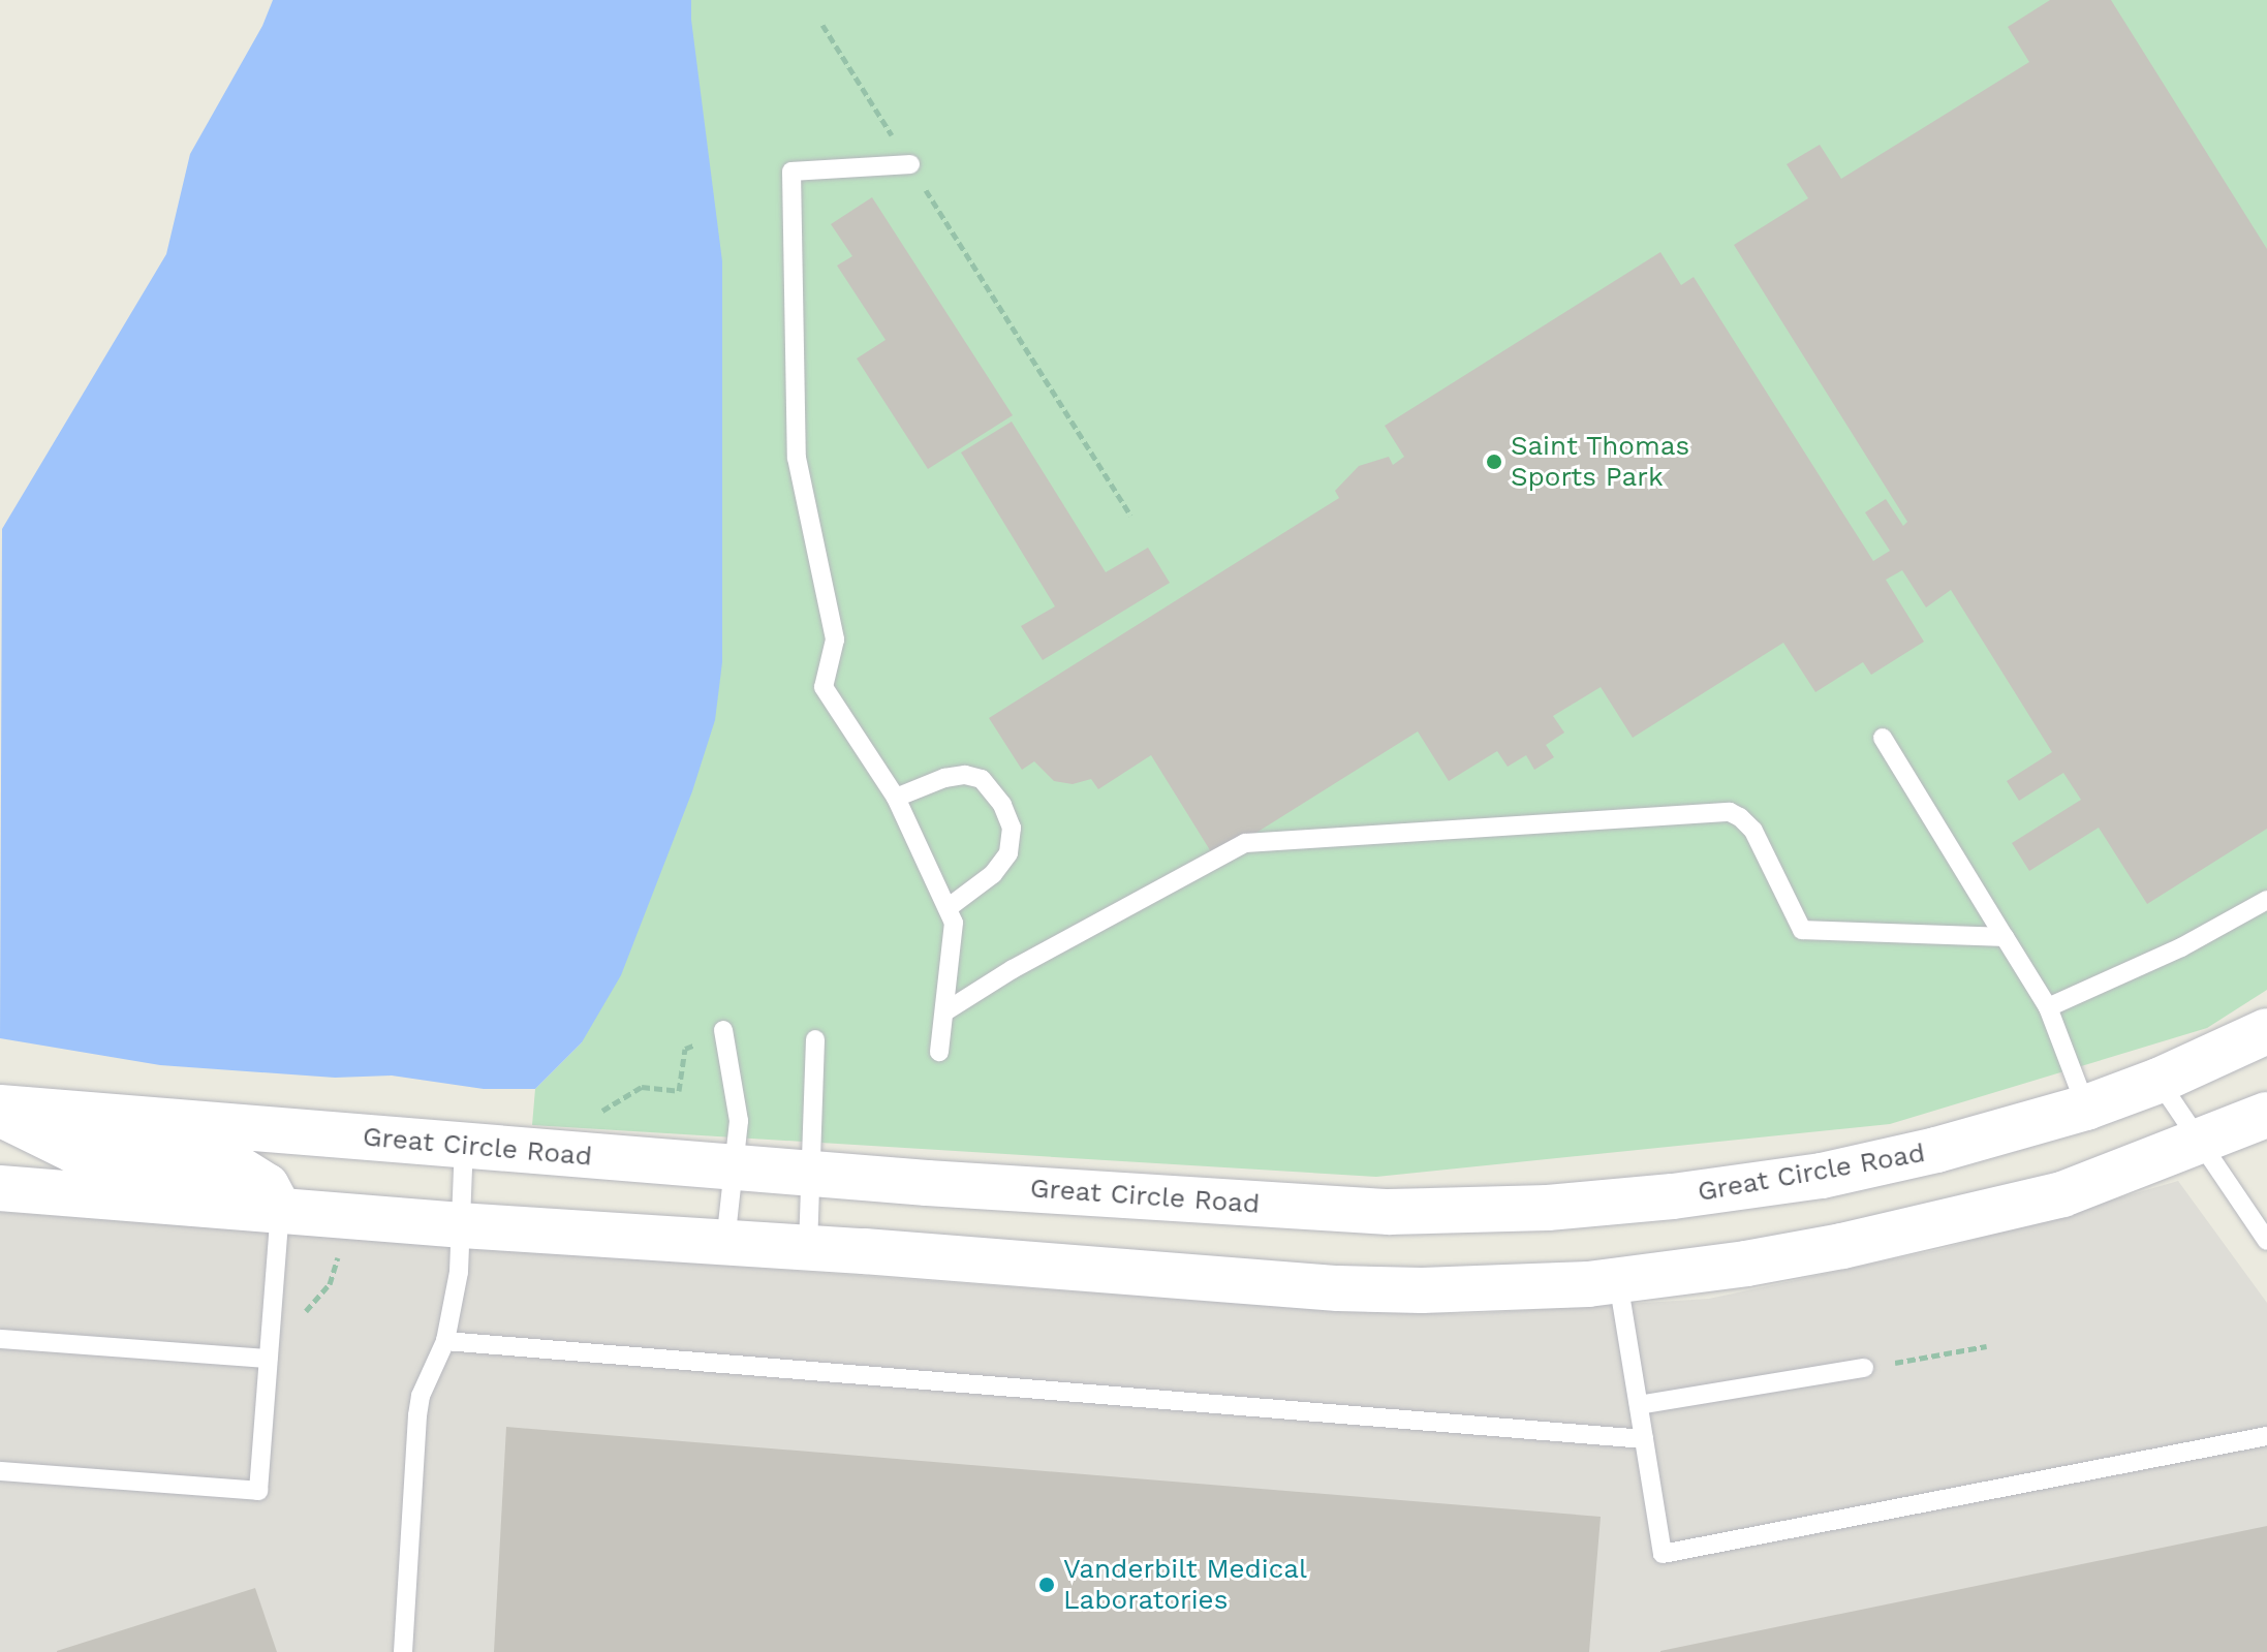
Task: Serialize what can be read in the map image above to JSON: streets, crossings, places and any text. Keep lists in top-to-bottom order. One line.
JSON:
{"streets":{"street":["Great Circle Road"]},"places":["Saint Thomas Sports Park","Vanderbilt Medical Laboratories"]}
